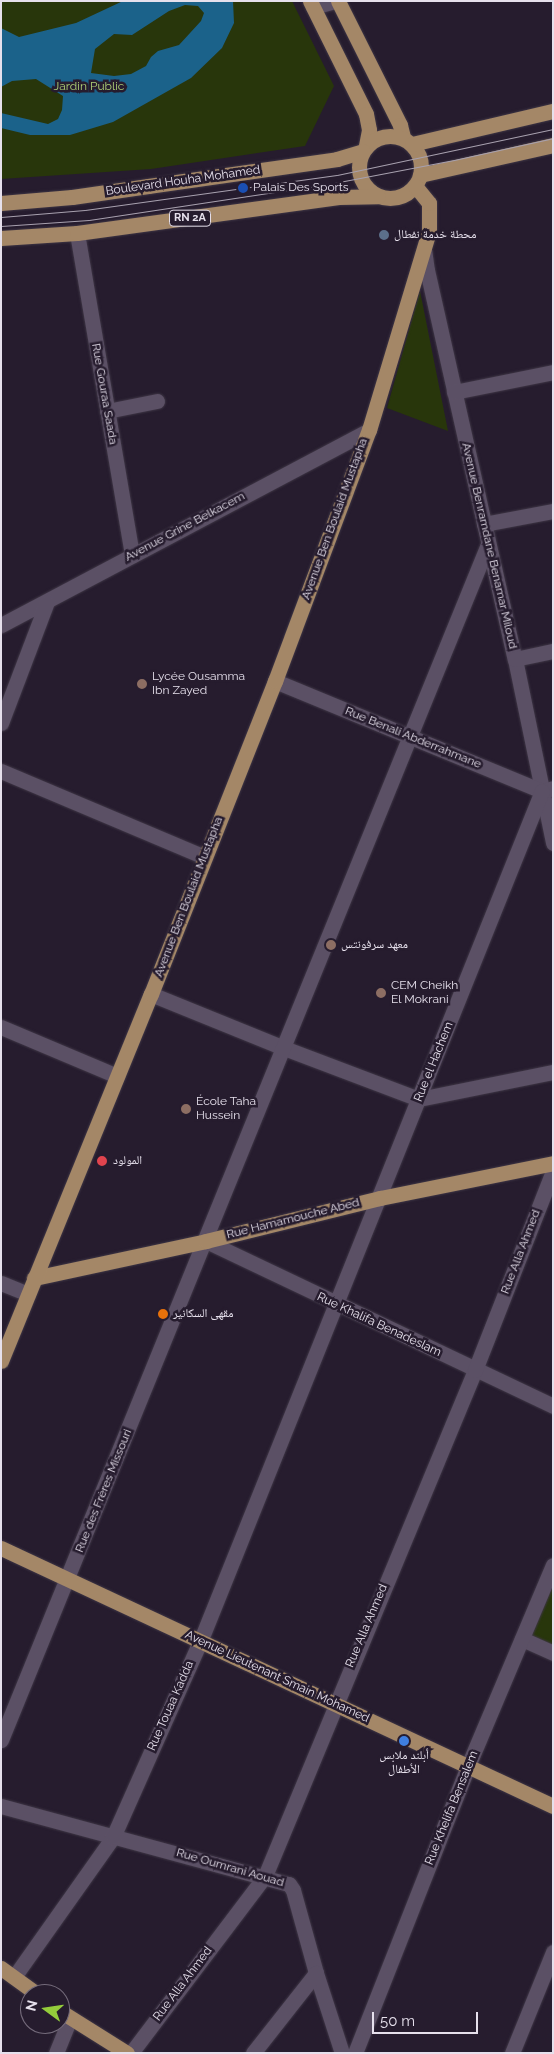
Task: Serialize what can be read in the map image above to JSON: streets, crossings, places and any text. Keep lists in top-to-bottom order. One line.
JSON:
{"streets":{"main road":["Boulevard Houha Mohamed","RN 2A","Avenue Ben Boulaid Mustapha","Rue Hamamouche Abed","Avenue Lieutenant Smain Mohamed"],"street":["Rue Gouraa Saada","Avenue Grine Belkacem","Avenue Benramdane Benamar Miloud","Rue Benali Abderrahmane","Rue el Hachem","Rue Alla Ahmed","Rue Khalifa Benadeslam","Rue des Frères Missouri","Rue Touaa Kadda","Rue Khelifa Bensalem","Rue Oumrani Aouad"]},"crossings":[["Boulevard Houha Mohamed","RN 2A"],["Boulevard Houha Mohamed","Avenue Ben Boulaid Mustapha"],["RN 2A","Rue Gouraa Saada"],["RN 2A","Avenue Ben Boulaid Mustapha"],["Rue Gouraa Saada","Avenue Grine Belkacem"],["Avenue Ben Boulaid Mustapha","Avenue Grine Belkacem"],["Avenue Ben Boulaid Mustapha","Avenue Benramdane Benamar Miloud"],["Avenue Ben Boulaid Mustapha","Rue Benali Abderrahmane"],["Avenue Ben Boulaid Mustapha","Rue Hamamouche Abed"],["Avenue Benramdane Benamar Miloud","Rue Benali Abderrahmane"],["Avenue Benramdane Benamar Miloud","Rue el Hachem"],["Avenue Benramdane Benamar Miloud","Rue des Frères Missouri"],["Rue Benali Abderrahmane","Rue el Hachem"],["Rue Benali Abderrahmane","Rue des Frères Missouri"],["Rue el Hachem","Rue Hamamouche Abed"],["Rue el Hachem","Rue Khalifa Benadeslam"],["Rue el Hachem","Rue Touaa Kadda"],["Rue Hamamouche Abed","Rue Khalifa Benadeslam"],["Rue Hamamouche Abed","Rue des Frères Missouri"],["Rue Alla Ahmed","Rue Khalifa Benadeslam"],["Rue Alla Ahmed","Avenue Lieutenant Smain Mohamed"],["Rue Alla Ahmed","Rue Oumrani Aouad"],["Rue Khalifa Benadeslam","Rue des Frères Missouri"],["Rue Khalifa Benadeslam","Rue Touaa Kadda"],["Rue des Frères Missouri","Avenue Lieutenant Smain Mohamed"],["Avenue Lieutenant Smain Mohamed","Rue Touaa Kadda"],["Avenue Lieutenant Smain Mohamed","Rue Khelifa Bensalem"],["Rue Touaa Kadda","Rue Oumrani Aouad"]],"parks":["Jardin Public"],"places":["Palais Des Sports","محطة خدمة نفطال","Lycée Ousamma Ibn Zayed","معهد سرفونتس","CEM Cheikh El Mokrani","École Taha Hussein","المولود","مقهى السكانير","أبلند ملابس اﻷطفال"],"scale_bar":"50 m","north":"left"}
